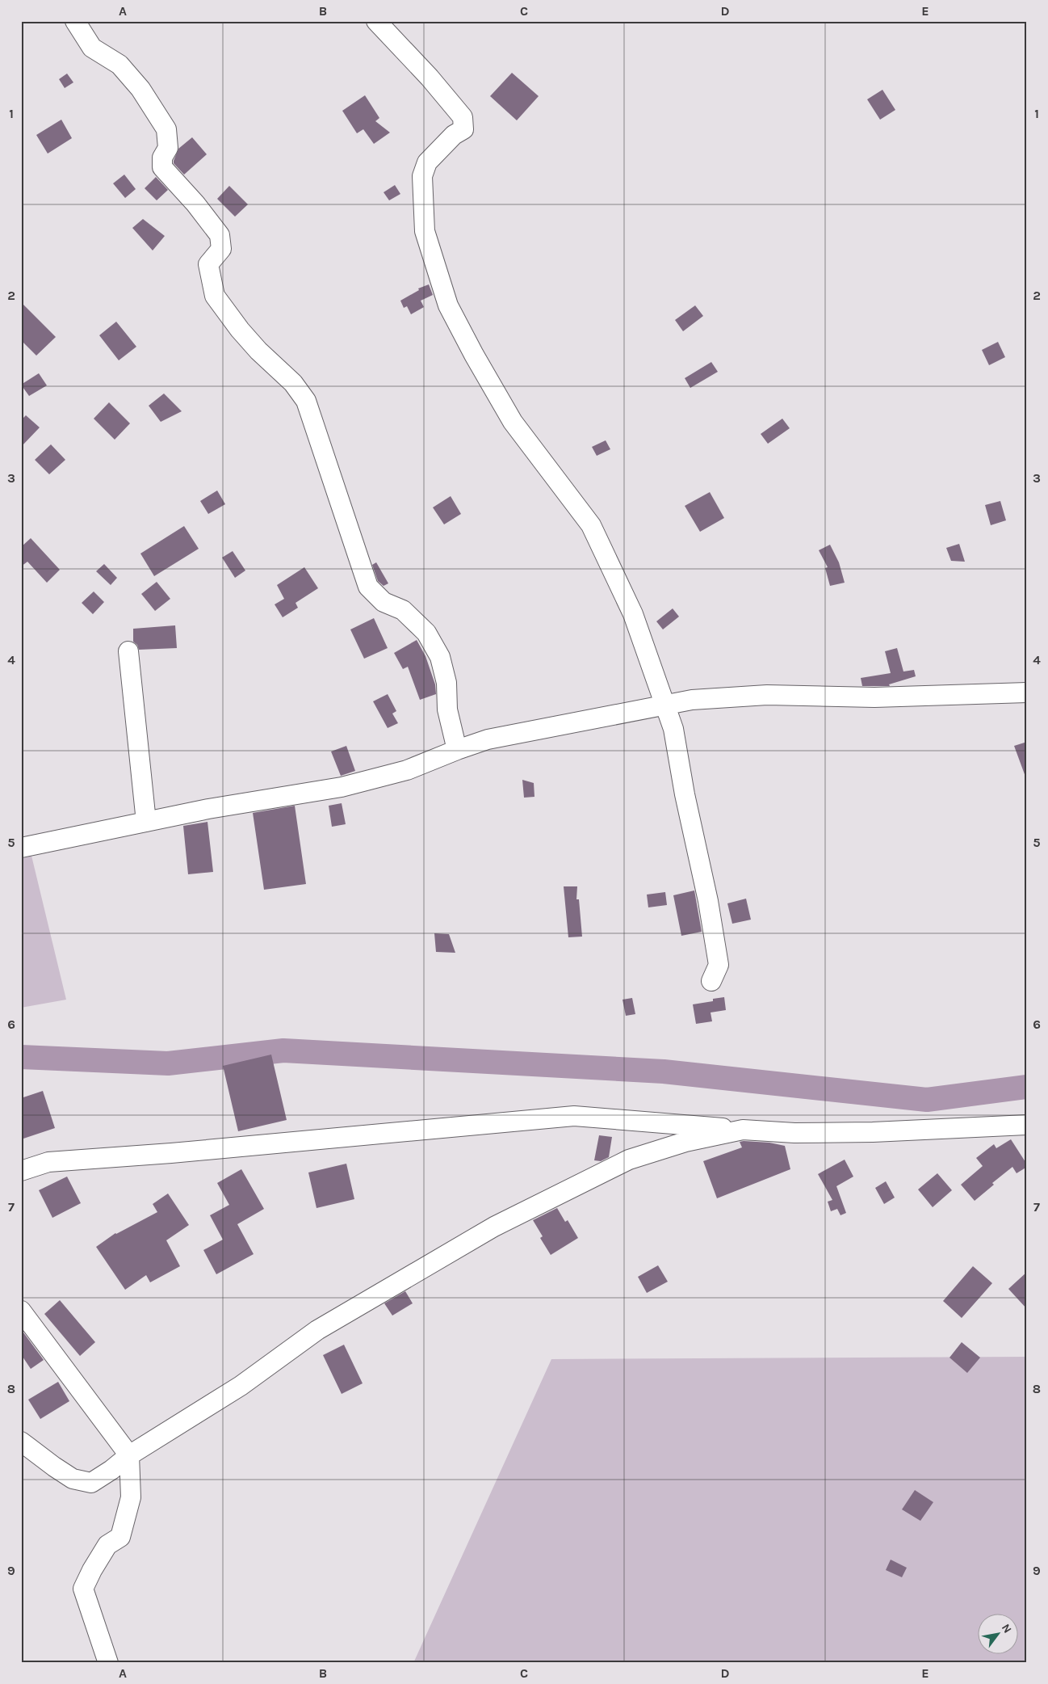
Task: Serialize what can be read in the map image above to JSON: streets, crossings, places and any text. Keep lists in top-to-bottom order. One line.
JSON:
{"north":"top right","grid":{"columns":["A","B","C","D","E"],"rows":["1","2","3","4","5","6","7","8","9"]}}
